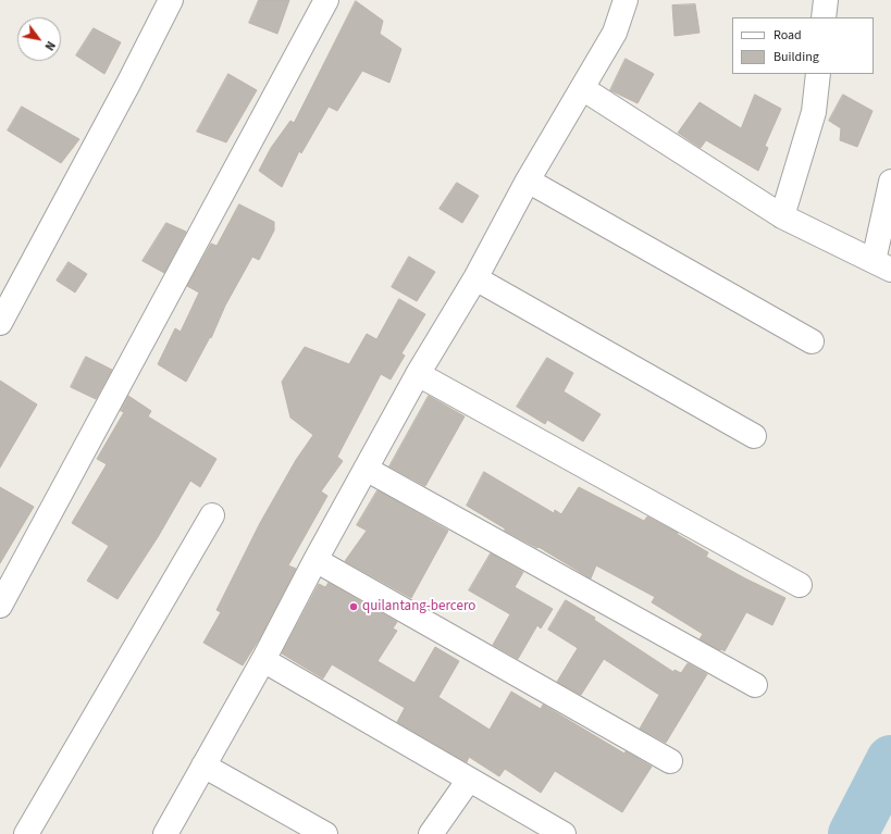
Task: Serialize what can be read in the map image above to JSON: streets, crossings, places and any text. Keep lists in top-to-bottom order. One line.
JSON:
{"places":["quilantang-bercero"],"legend":["Road","Building"],"north":"bottom right"}
